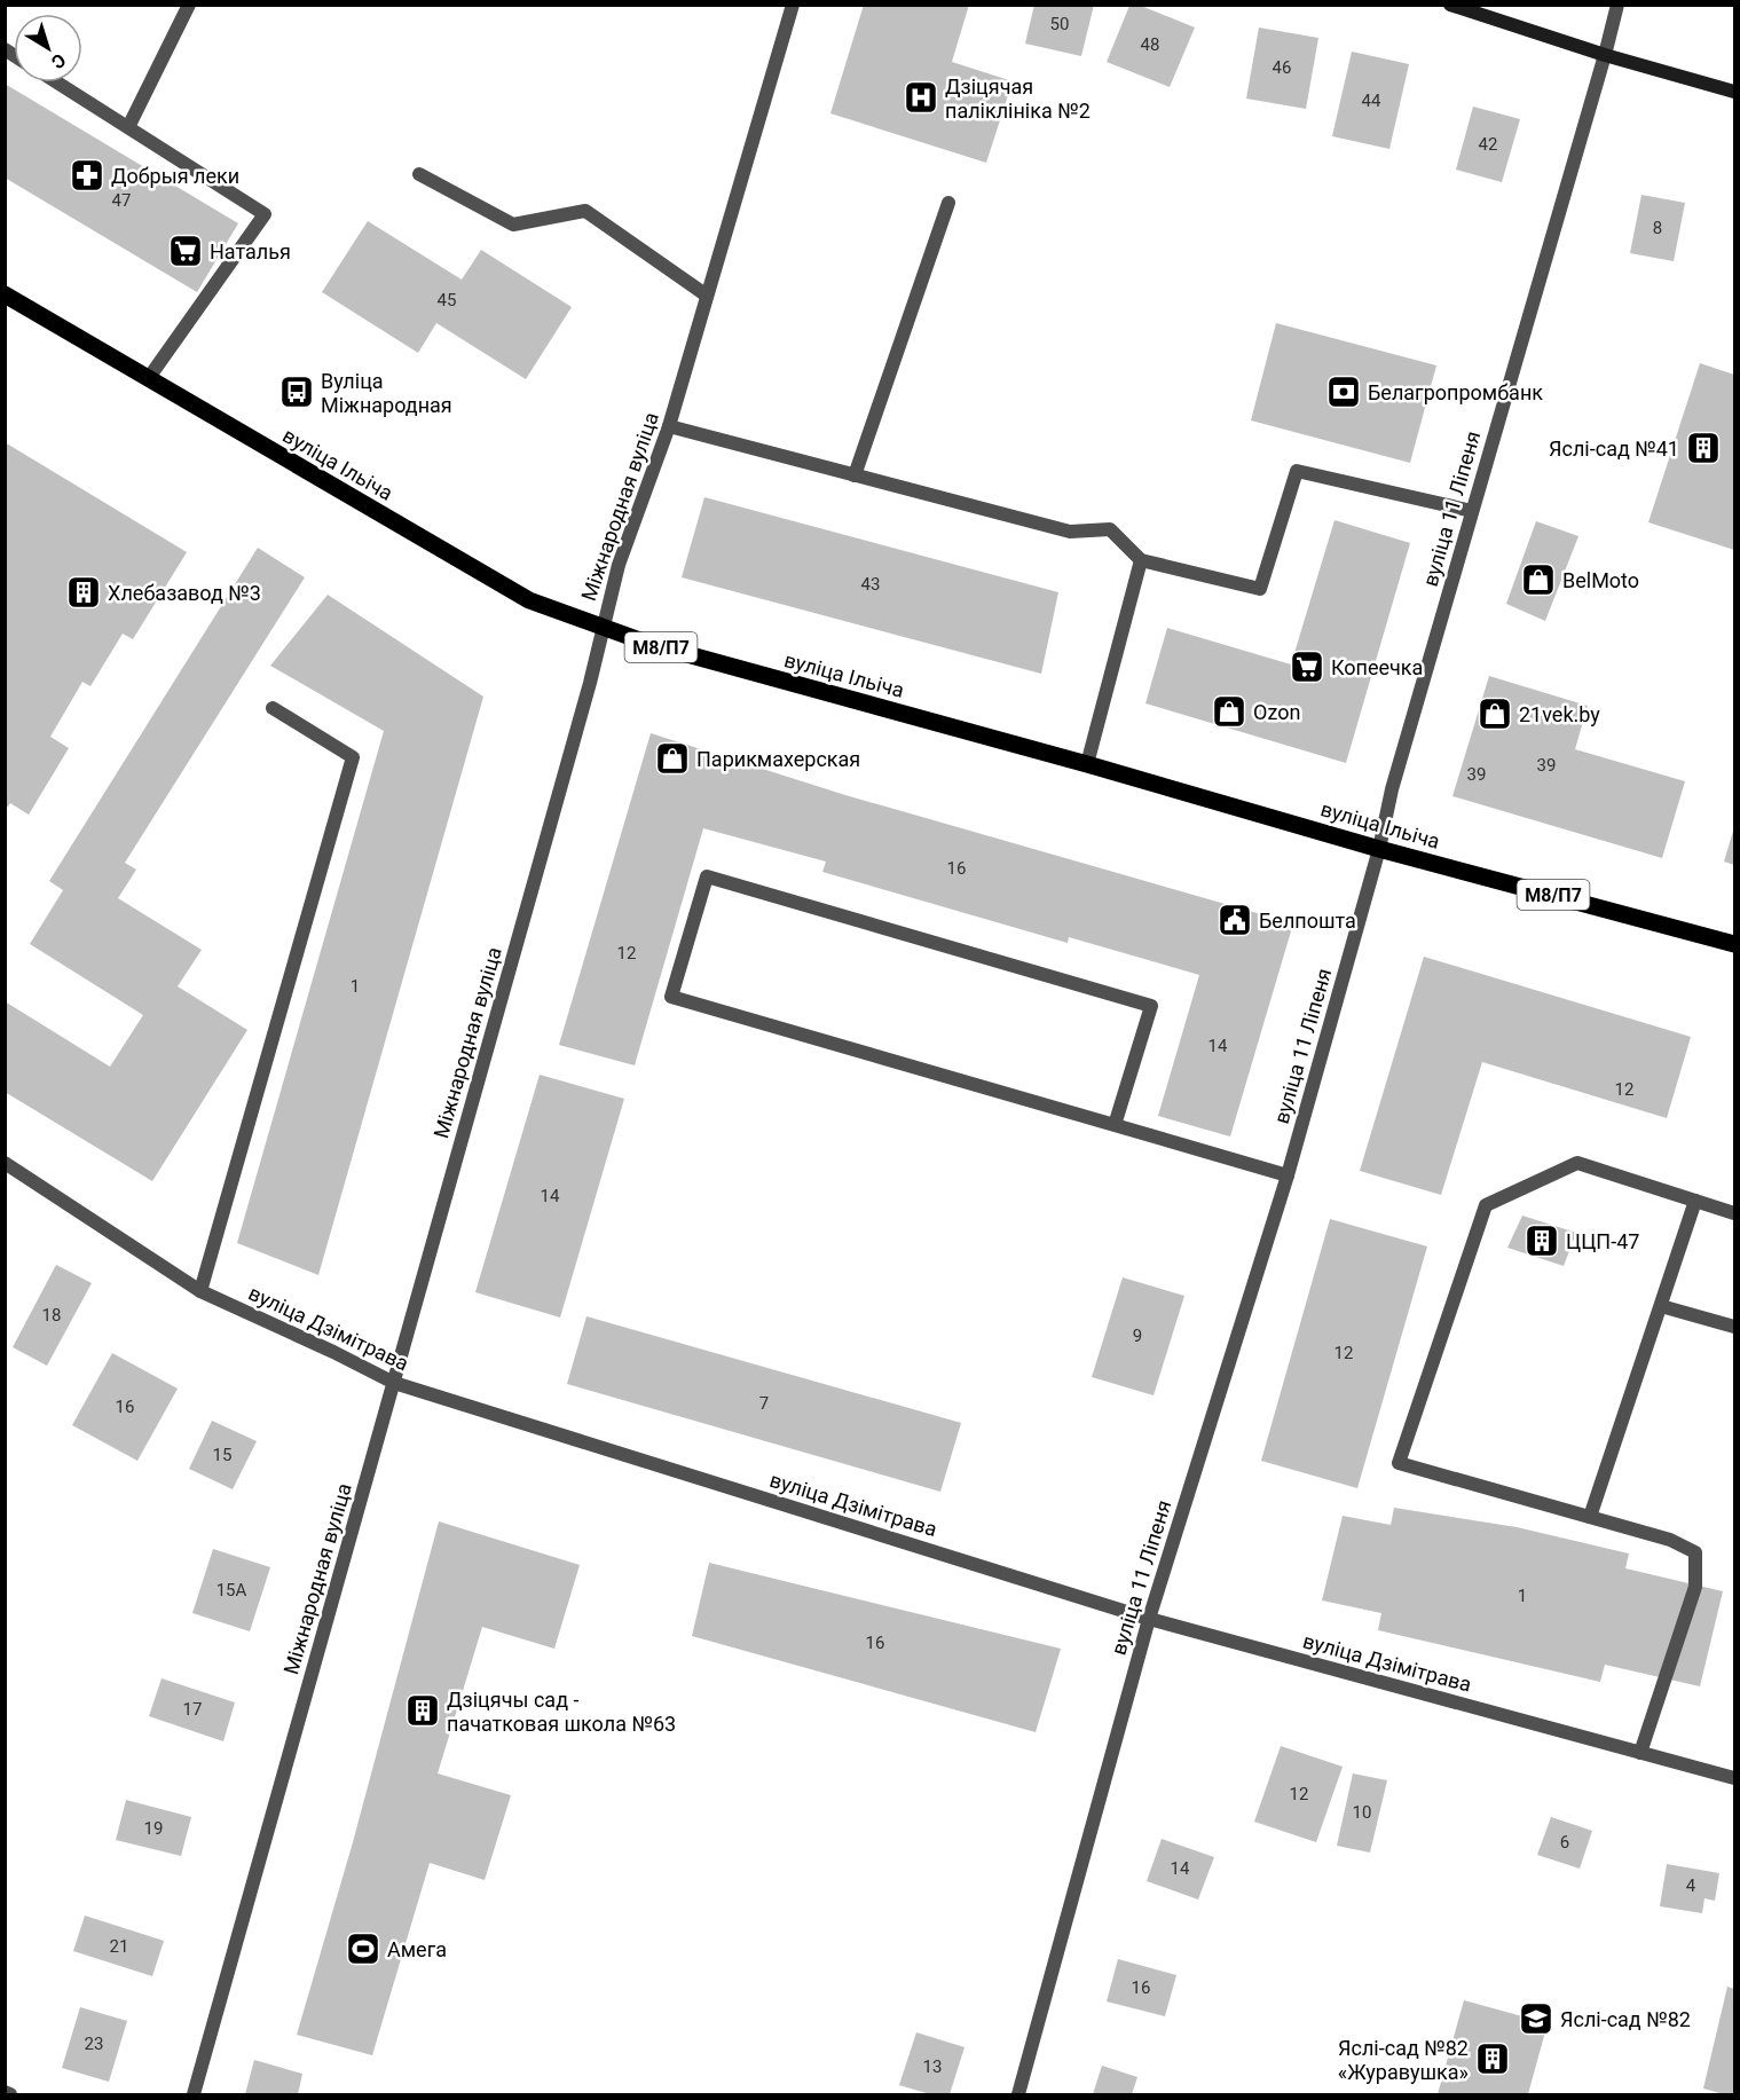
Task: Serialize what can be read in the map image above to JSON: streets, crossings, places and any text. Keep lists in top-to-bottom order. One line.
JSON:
{"streets":{"main road":["вуліца Ільіча","М8/П7"],"street":["Міжнародная вуліца","вуліца 11 Ліпеня","вуліца Дзімітрава"]},"crossings":[["вуліца Ільіча","Міжнародная вуліца"],["вуліца Ільіча","вуліца 11 Ліпеня"],["Міжнародная вуліца","вуліца Дзімітрава"],["вуліца 11 Ліпеня","вуліца Дзімітрава"]],"places":{"hospital":["Дзіцячая паліклініка №2"],"pharmacy":["Добрыя леки"],"supermarket":["Наталья","Копеечка"],"bus stop":["Вуліца Міжнародная"],"bank":["Белагропромбанк"],"building":["Яслі-сад №41","Хлебазавод №3","ЦЦП-47","Дзіцячы сад - пачатковая школа №63","Яслі-сад №82 «Журавушка»"],"shop":["BelMoto","Ozon","21vek.by","Парикмахерская"],"public building":["Белпошта"],"sports":["Амега"],"school or university":["Яслі-сад №82"]},"house_numbers":["50","48","46","44","42","47","8","45","43","39","39","16","12","1","14","12","14","18","9","12","7","16","15","15А","1","16","17","12","10","19","6","14","4","21","16","23","13"],"north":"bottom right"}
